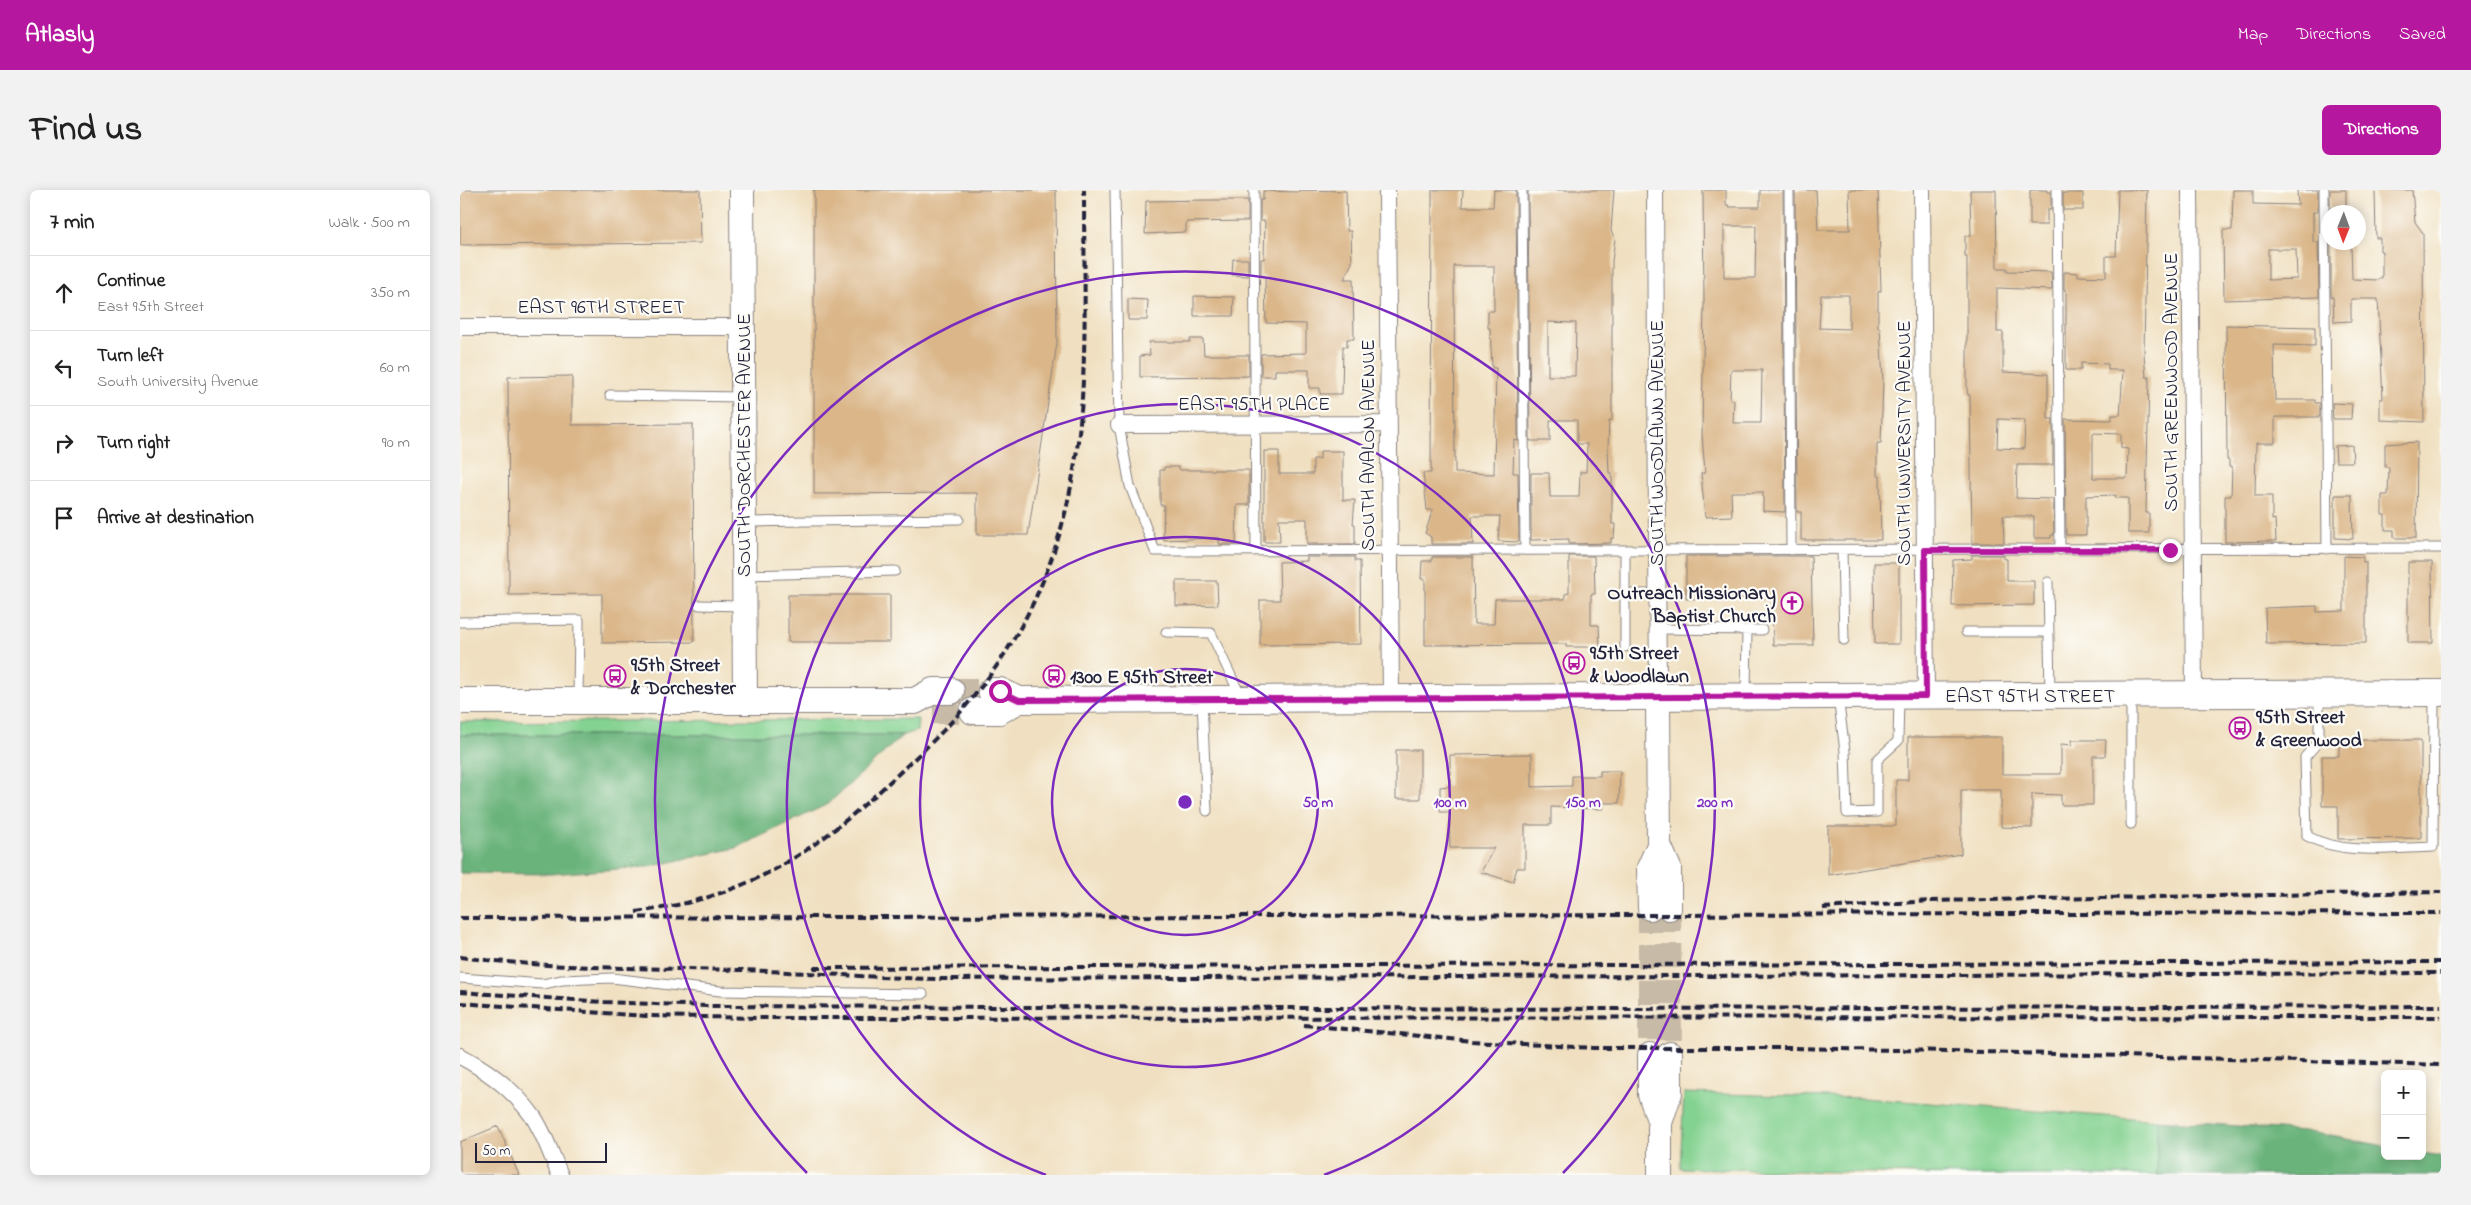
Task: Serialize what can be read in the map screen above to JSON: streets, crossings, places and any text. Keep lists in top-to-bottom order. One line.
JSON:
{"streets":{"main road":["EAST 95TH STREET"],"street":["EAST 96TH STREET","SOUTH GREENWOOD AVENUE","EAST 95TH PLACE","SOUTH WOODLAWN AVENUE","SOUTH UNIVERSITY AVENUE","SOUTH DORCHESTER AVENUE","SOUTH AVALON AVENUE"]},"crossings":[["EAST 96TH STREET","SOUTH DORCHESTER AVENUE"],["SOUTH GREENWOOD AVENUE","EAST 95TH STREET"],["EAST 95TH PLACE","SOUTH AVALON AVENUE"],["SOUTH WOODLAWN AVENUE","EAST 95TH STREET"],["SOUTH UNIVERSITY AVENUE","EAST 95TH STREET"],["SOUTH AVALON AVENUE","EAST 95TH STREET"]],"places":{"church":["Outreach Missionary Baptist Church"],"bus stop":["95th Street & Woodlawn","95th Street & Dorchester","1300 E 95th Street","95th Street & Greenwood"]},"scale_bar":"50 m","north":"bottom","page":{"header":"Atlasly","nav":["Map","Directions","Saved"],"title":"Find us","buttons":"Directions","heading":["7 min","Walk · 500 m"],"list":[["Continue","East 95th Street","350 m"],["Turn left","South University Avenue","60 m"],["Turn right","90 m"],"Arrive at destination"],"map_buttons":["+","−"],"scale":"50 m"},"rings":["50 m","100 m","150 m","200 m"]}
